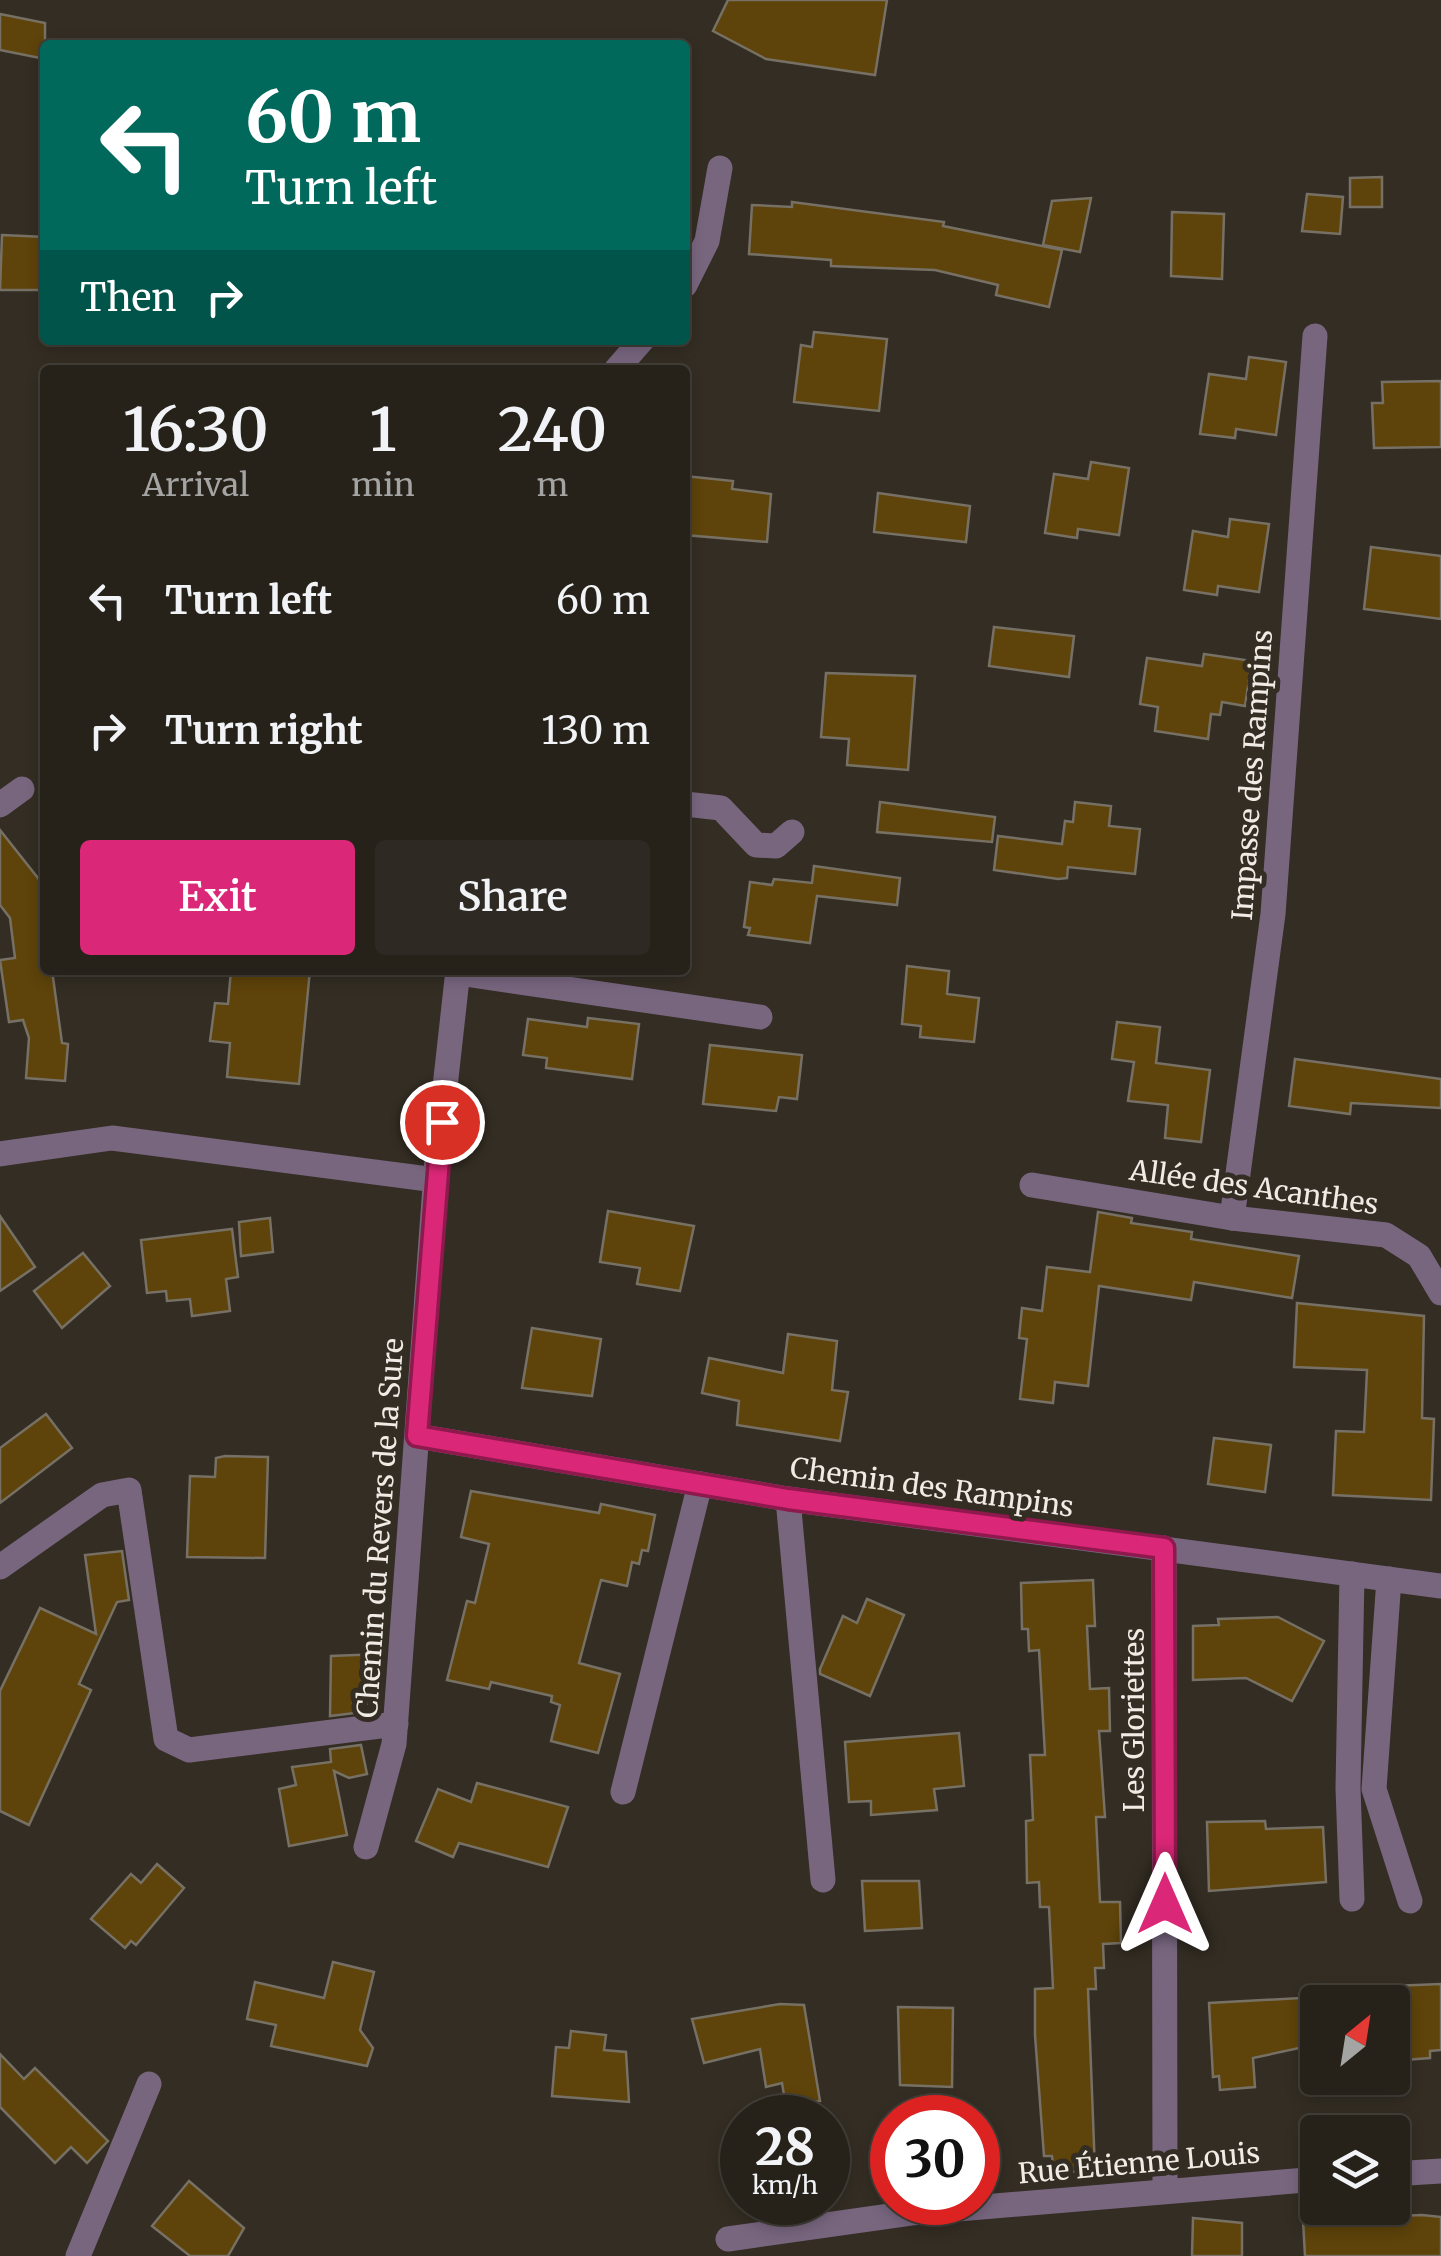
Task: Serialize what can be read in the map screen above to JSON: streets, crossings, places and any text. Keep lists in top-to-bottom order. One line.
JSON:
{"streets":{"street":["Impasse des Rampins","Allée des Acanthes","Chemin des Rampins","Chemin du Revers de la Sure","Les Gloriettes","Rue Étienne Louis"]},"crossings":[["Impasse des Rampins","Allée des Acanthes"],["Chemin des Rampins","Chemin du Revers de la Sure"],["Chemin des Rampins","Les Gloriettes"],["Les Gloriettes","Rue Étienne Louis"]],"north":"top right","page":{"turn":["60 m","Turn left"],"then":"Then","eta":["16:30","Arrival","1","min","240","m"],"list":[{"name":"Turn left","value":"60 m"},{"name":"Turn right","value":"130 m"}],"buttons":["Exit","Share"],"speed":"28 km/h","limit":"30"}}
